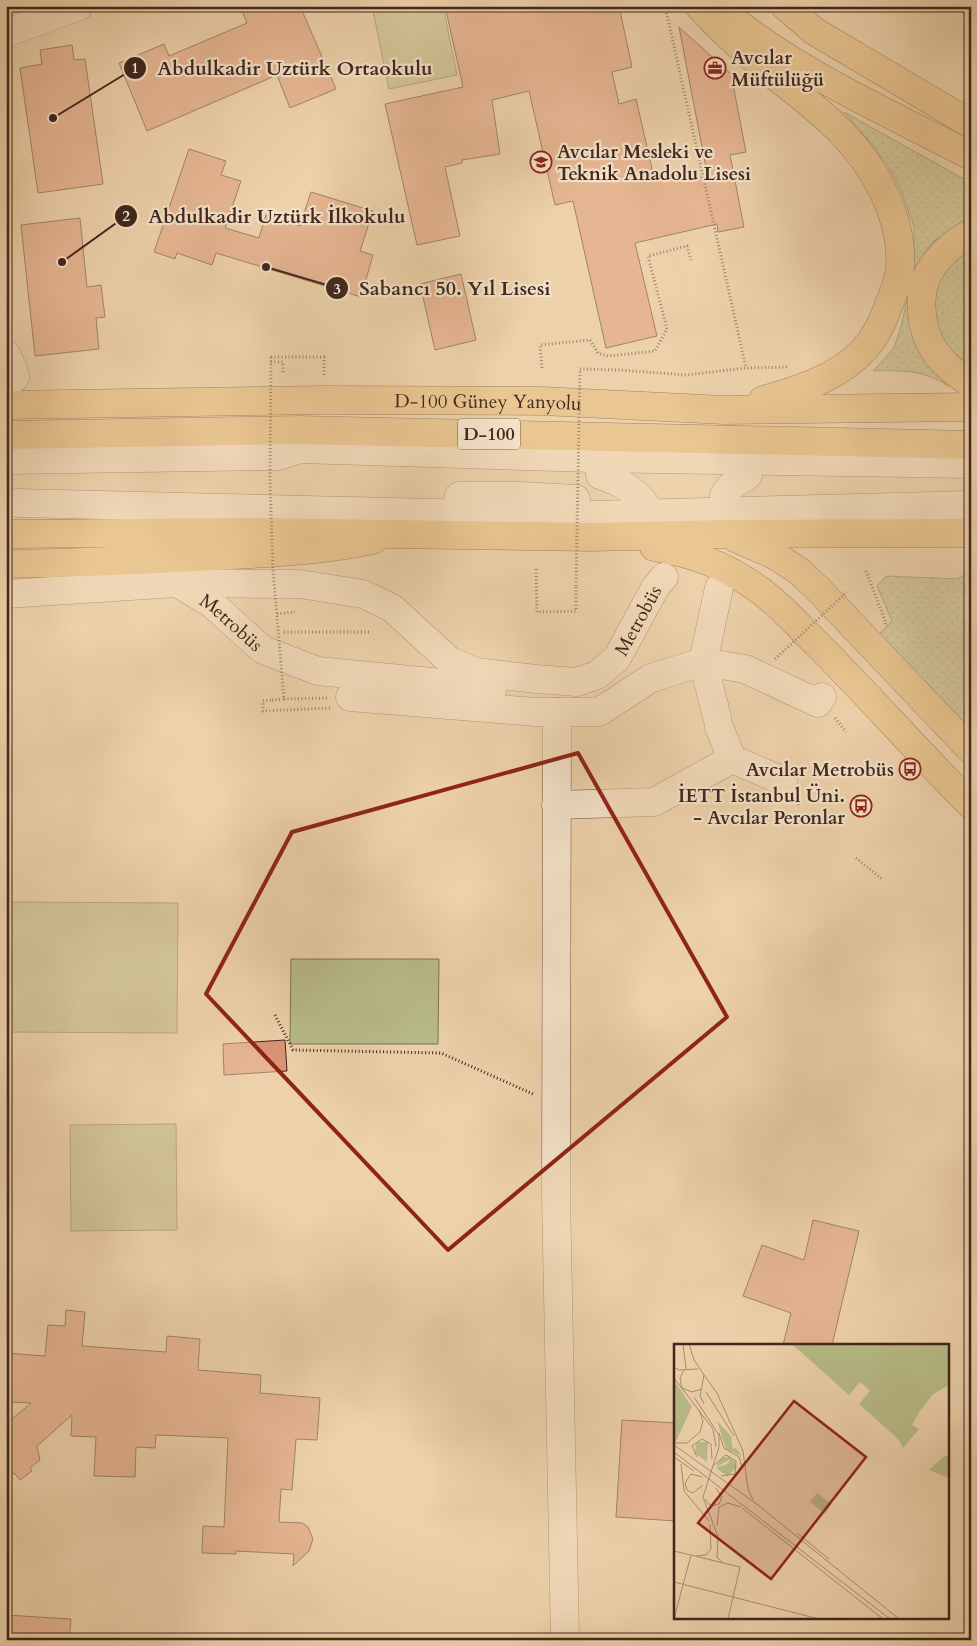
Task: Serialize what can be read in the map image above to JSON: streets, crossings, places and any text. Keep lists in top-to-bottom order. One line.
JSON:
{"streets":{"main road":["D-100 Güney Yanyolu","D-100"],"street":["Metrobüs"]},"places":{"office":["Avcılar Müftülüğü"],"other":["Abdulkadir Uztürk Ortaokulu","Abdulkadir Uztürk İlkokulu","Sabancı 50. Yıl Lisesi"],"school or university":["Avcılar Mesleki ve Teknik Anadolu Lisesi"],"bus stop":["Avcılar Metrobüs","İETT İstanbul Üni. - Avcılar Peronlar"]}}
